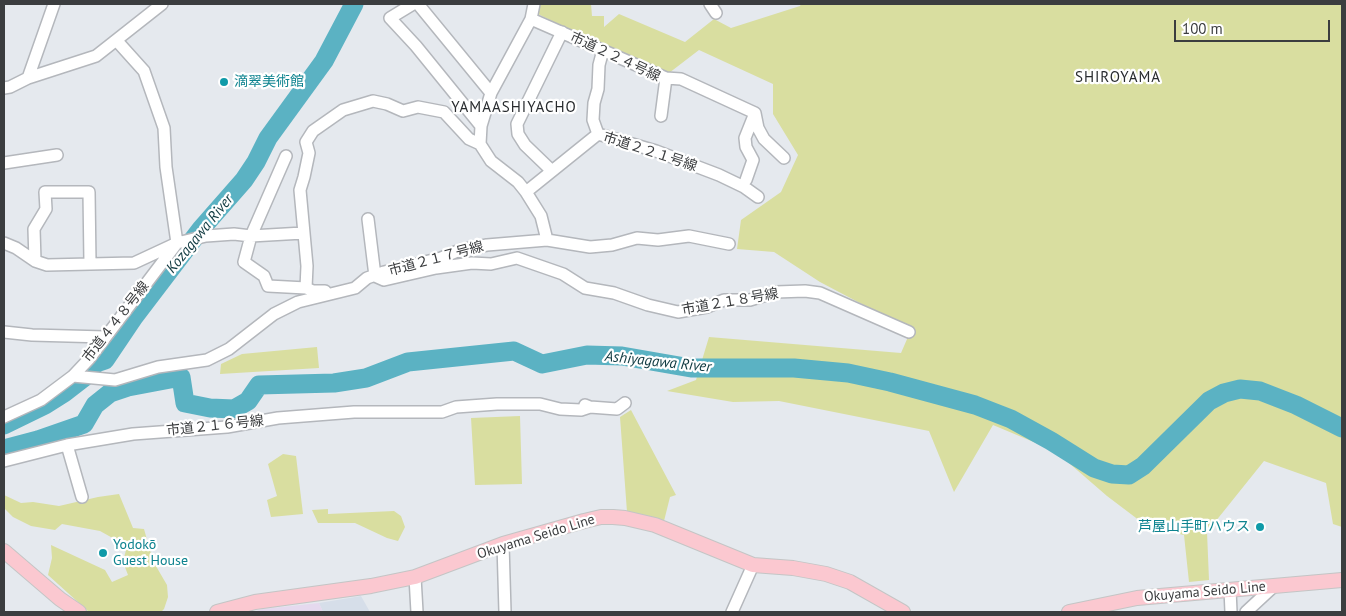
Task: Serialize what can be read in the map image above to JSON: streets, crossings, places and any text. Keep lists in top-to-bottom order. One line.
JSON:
{"streets":{"main road":["Okuyama Seido Line"],"street":["市道２２４号線","市道２２１号線","市道２１７号線","市道２１８号線","市道４４８号線","市道２１６号線"]},"crossings":[["市道２１７号線","市道２１８号線"],["市道２１７号線","市道４４８号線"]],"districts":["SHIROYAMA","YAMAASHIYACHO"],"water":["Kozagawa River","Ashiyagawa River"],"places":["滴翠美術館","芦屋山手町ハウス","Yodokō Guest House"],"scale_bar":"100 m"}
